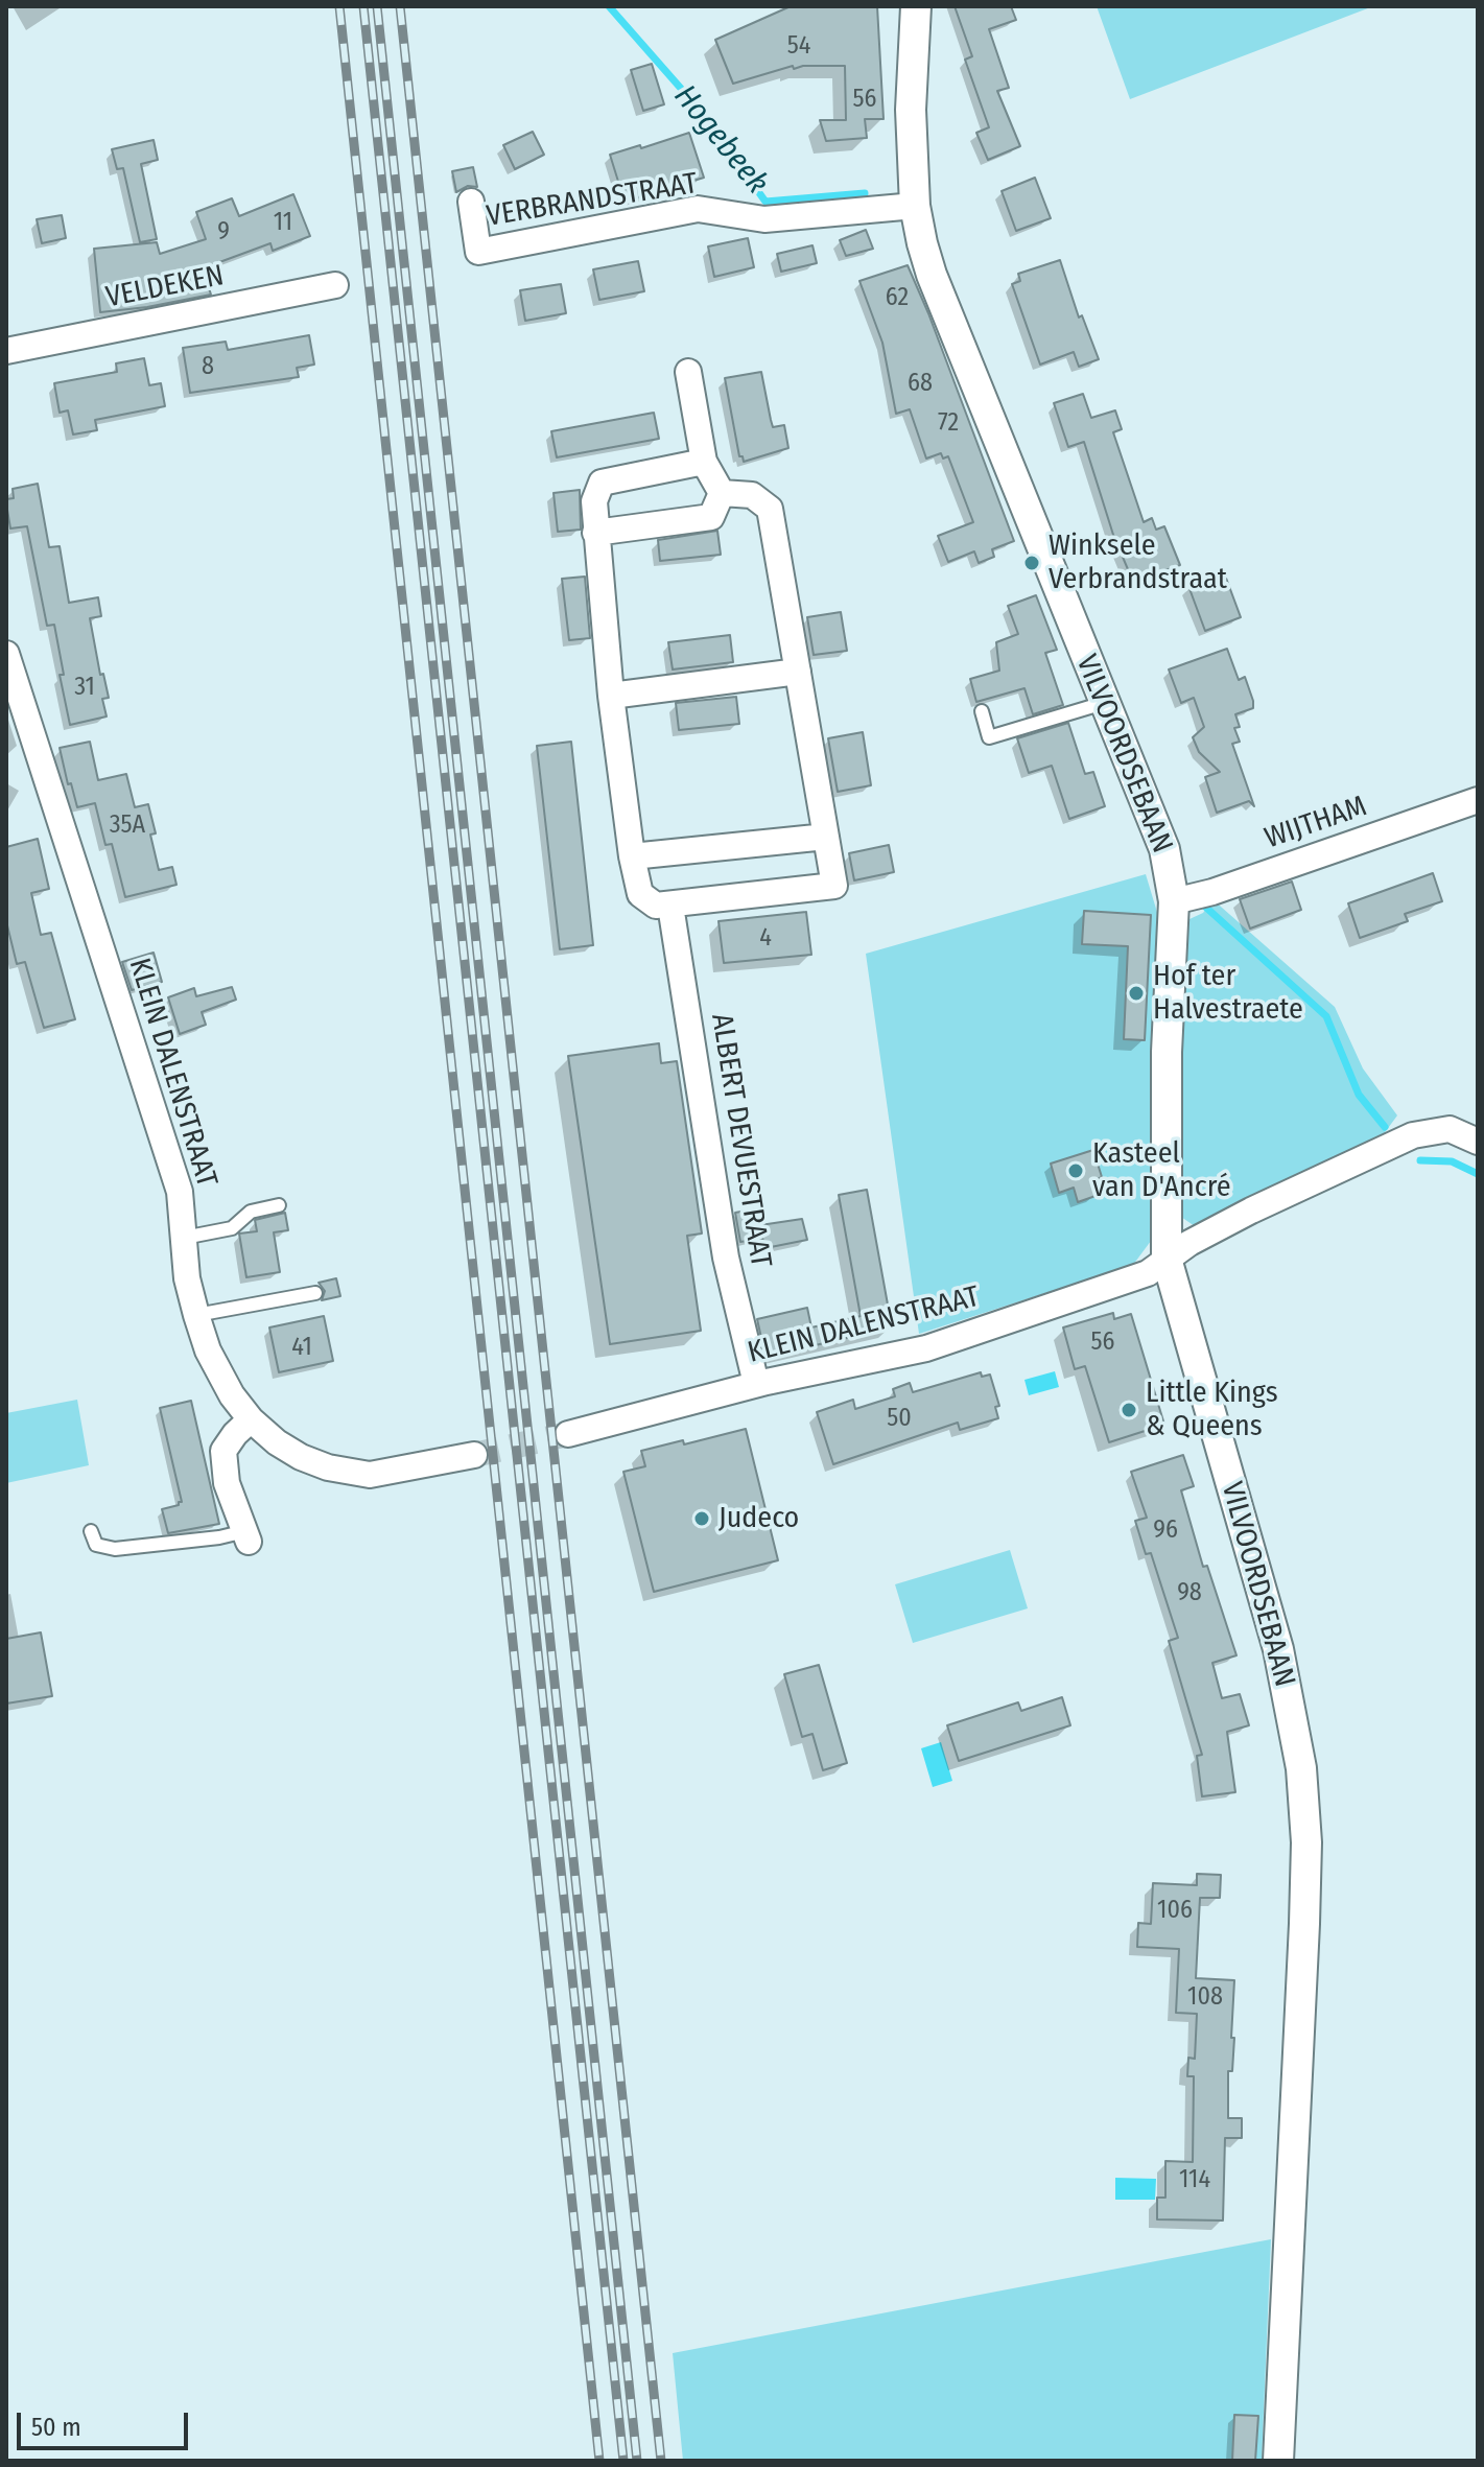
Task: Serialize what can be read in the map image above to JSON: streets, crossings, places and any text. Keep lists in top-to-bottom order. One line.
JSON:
{"streets":{"street":["VERBRANDSTRAAT","VELDEKEN","VILVOORDSEBAAN","WIJTHAM","KLEIN DALENSTRAAT","ALBERT DEVUESTRAAT"]},"crossings":[["VERBRANDSTRAAT","VILVOORDSEBAAN"],["VILVOORDSEBAAN","WIJTHAM"],["VILVOORDSEBAAN","KLEIN DALENSTRAAT"],["KLEIN DALENSTRAAT","ALBERT DEVUESTRAAT"]],"water":["Hogebeek"],"places":["Winksele Verbrandstraat","Hof ter Halvestraete","Kasteel van D'Ancré","Little Kings & Queens","Judeco"],"house_numbers":["54","56","11","9","62","8","68","72","31","35A","4","56","41","50","96","98","106","108","114"],"scale_bar":"50 m"}
